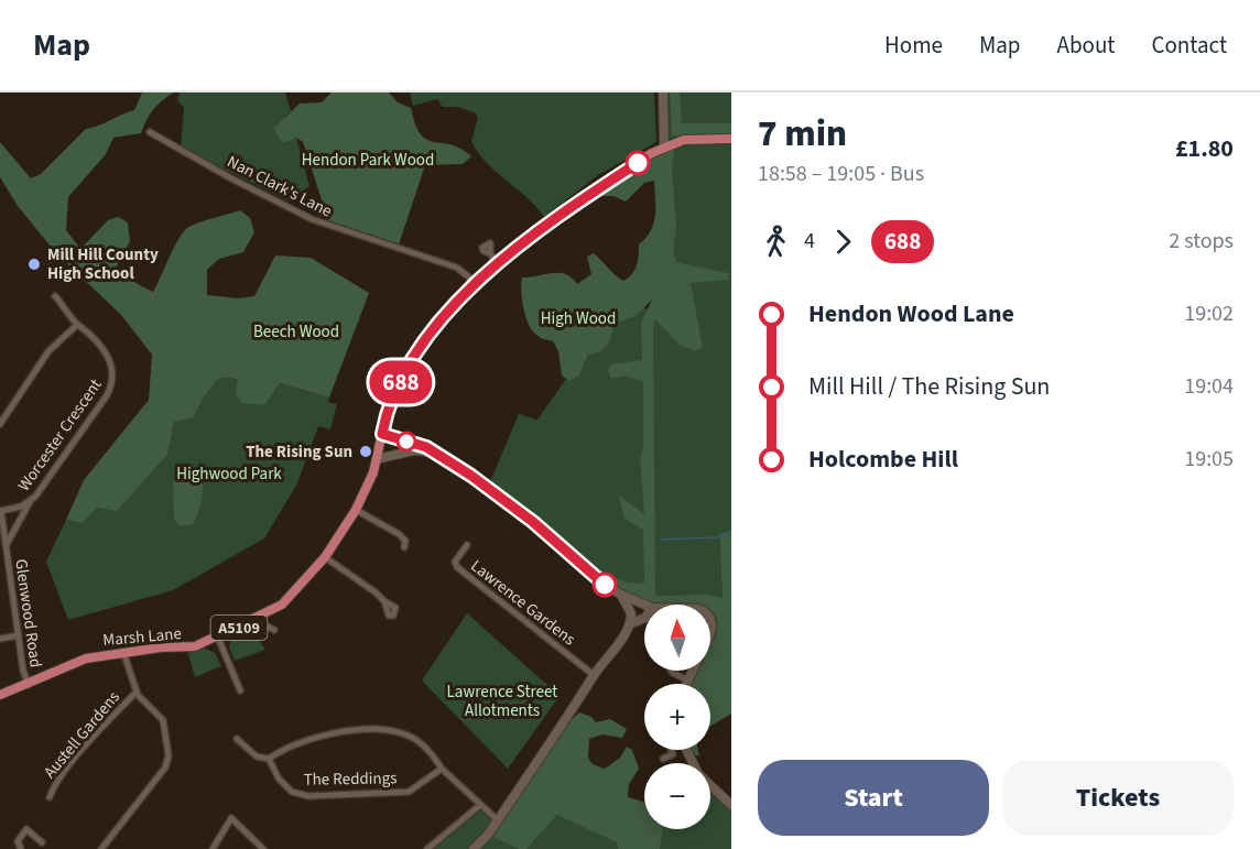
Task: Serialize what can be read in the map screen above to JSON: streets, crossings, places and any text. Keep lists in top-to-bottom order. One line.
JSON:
{"streets":{"main road":["A5109","Marsh Lane"],"street":["Nan Clark's Lane","Worcester Crescent","Lawrence Gardens","Glenwood Road","Austell Gardens","The Reddings"]},"crossings":[["Nan Clark's Lane","A5109"],["Worcester Crescent","Glenwood Road"],["Glenwood Road","Marsh Lane"],["A5109","Marsh Lane"]],"parks":["Hendon Park Wood","High Wood","Beech Wood","Highwood Park","Lawrence Street Allotments"],"places":["Mill Hill County High School","The Rising Sun"],"lines":["bus line 688"],"north":"top","page":{"header":"Map","nav":["Home","Map","About","Contact"],"on_map":"688","heading":["7 min","18:58 – 19:05 · Bus","£1.80"],"legs":["4","688","2 stops"],"list":[{"name":"Hendon Wood Lane","value":"19:02"},{"name":"Mill Hill / The Rising Sun","value":"19:04"},{"name":"Holcombe Hill","value":"19:05"}],"map_buttons":["+","−"],"buttons":["Start","Tickets"]}}
